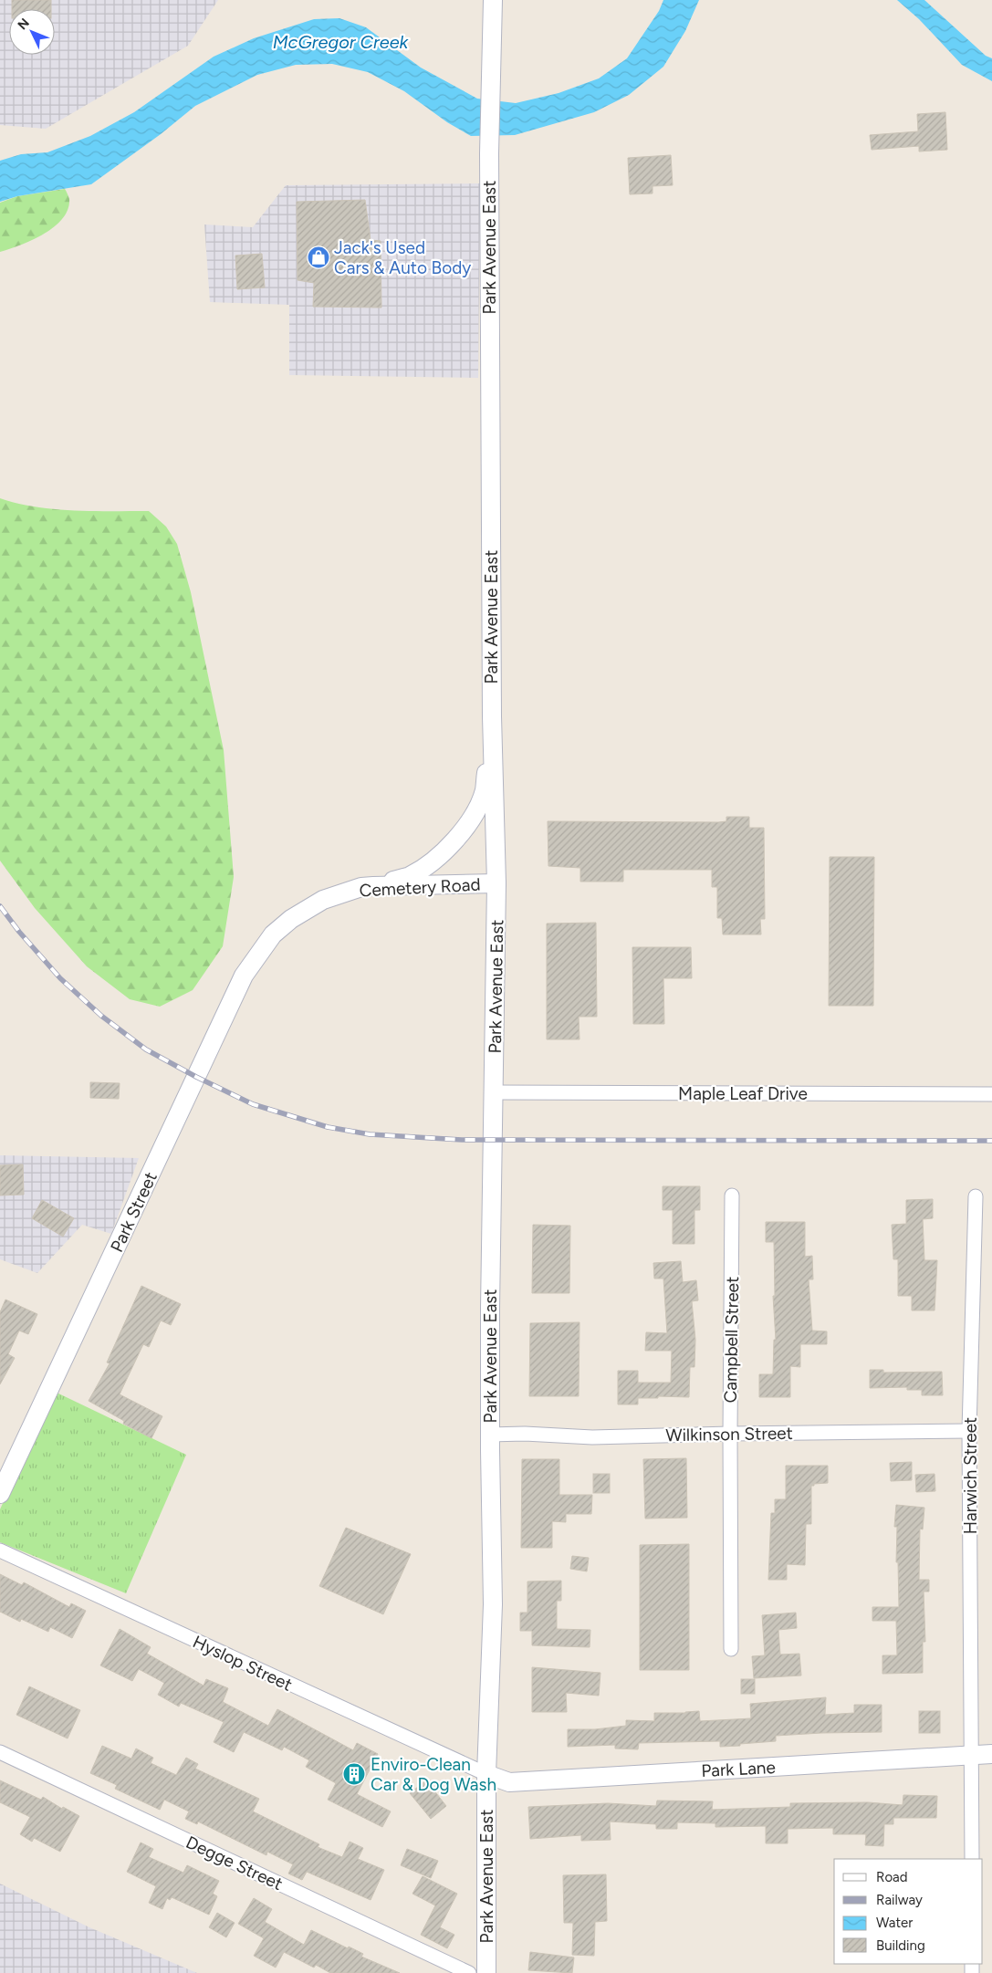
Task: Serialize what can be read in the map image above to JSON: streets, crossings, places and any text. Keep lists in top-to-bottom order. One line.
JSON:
{"streets":{"main road":["Park Avenue East","Cemetery Road","Park Street","Park Lane"],"street":["Maple Leaf Drive","Campbell Street","Wilkinson Street","Harwich Street","Hyslop Street","Degge Street"]},"crossings":[["Park Avenue East","Cemetery Road"],["Park Avenue East","Maple Leaf Drive"],["Park Avenue East","Wilkinson Street"],["Park Avenue East","Hyslop Street"],["Park Avenue East","Park Lane"],["Cemetery Road","Park Street"],["Campbell Street","Wilkinson Street"],["Wilkinson Street","Harwich Street"],["Harwich Street","Park Lane"],["Hyslop Street","Park Lane"]],"water":["McGregor Creek"],"places":{"shop":["Jack's Used Cars & Auto Body"],"building":["Enviro-Clean Car & Dog Wash"]},"legend":["Road","Railway","Water","Building"],"north":"top left"}
